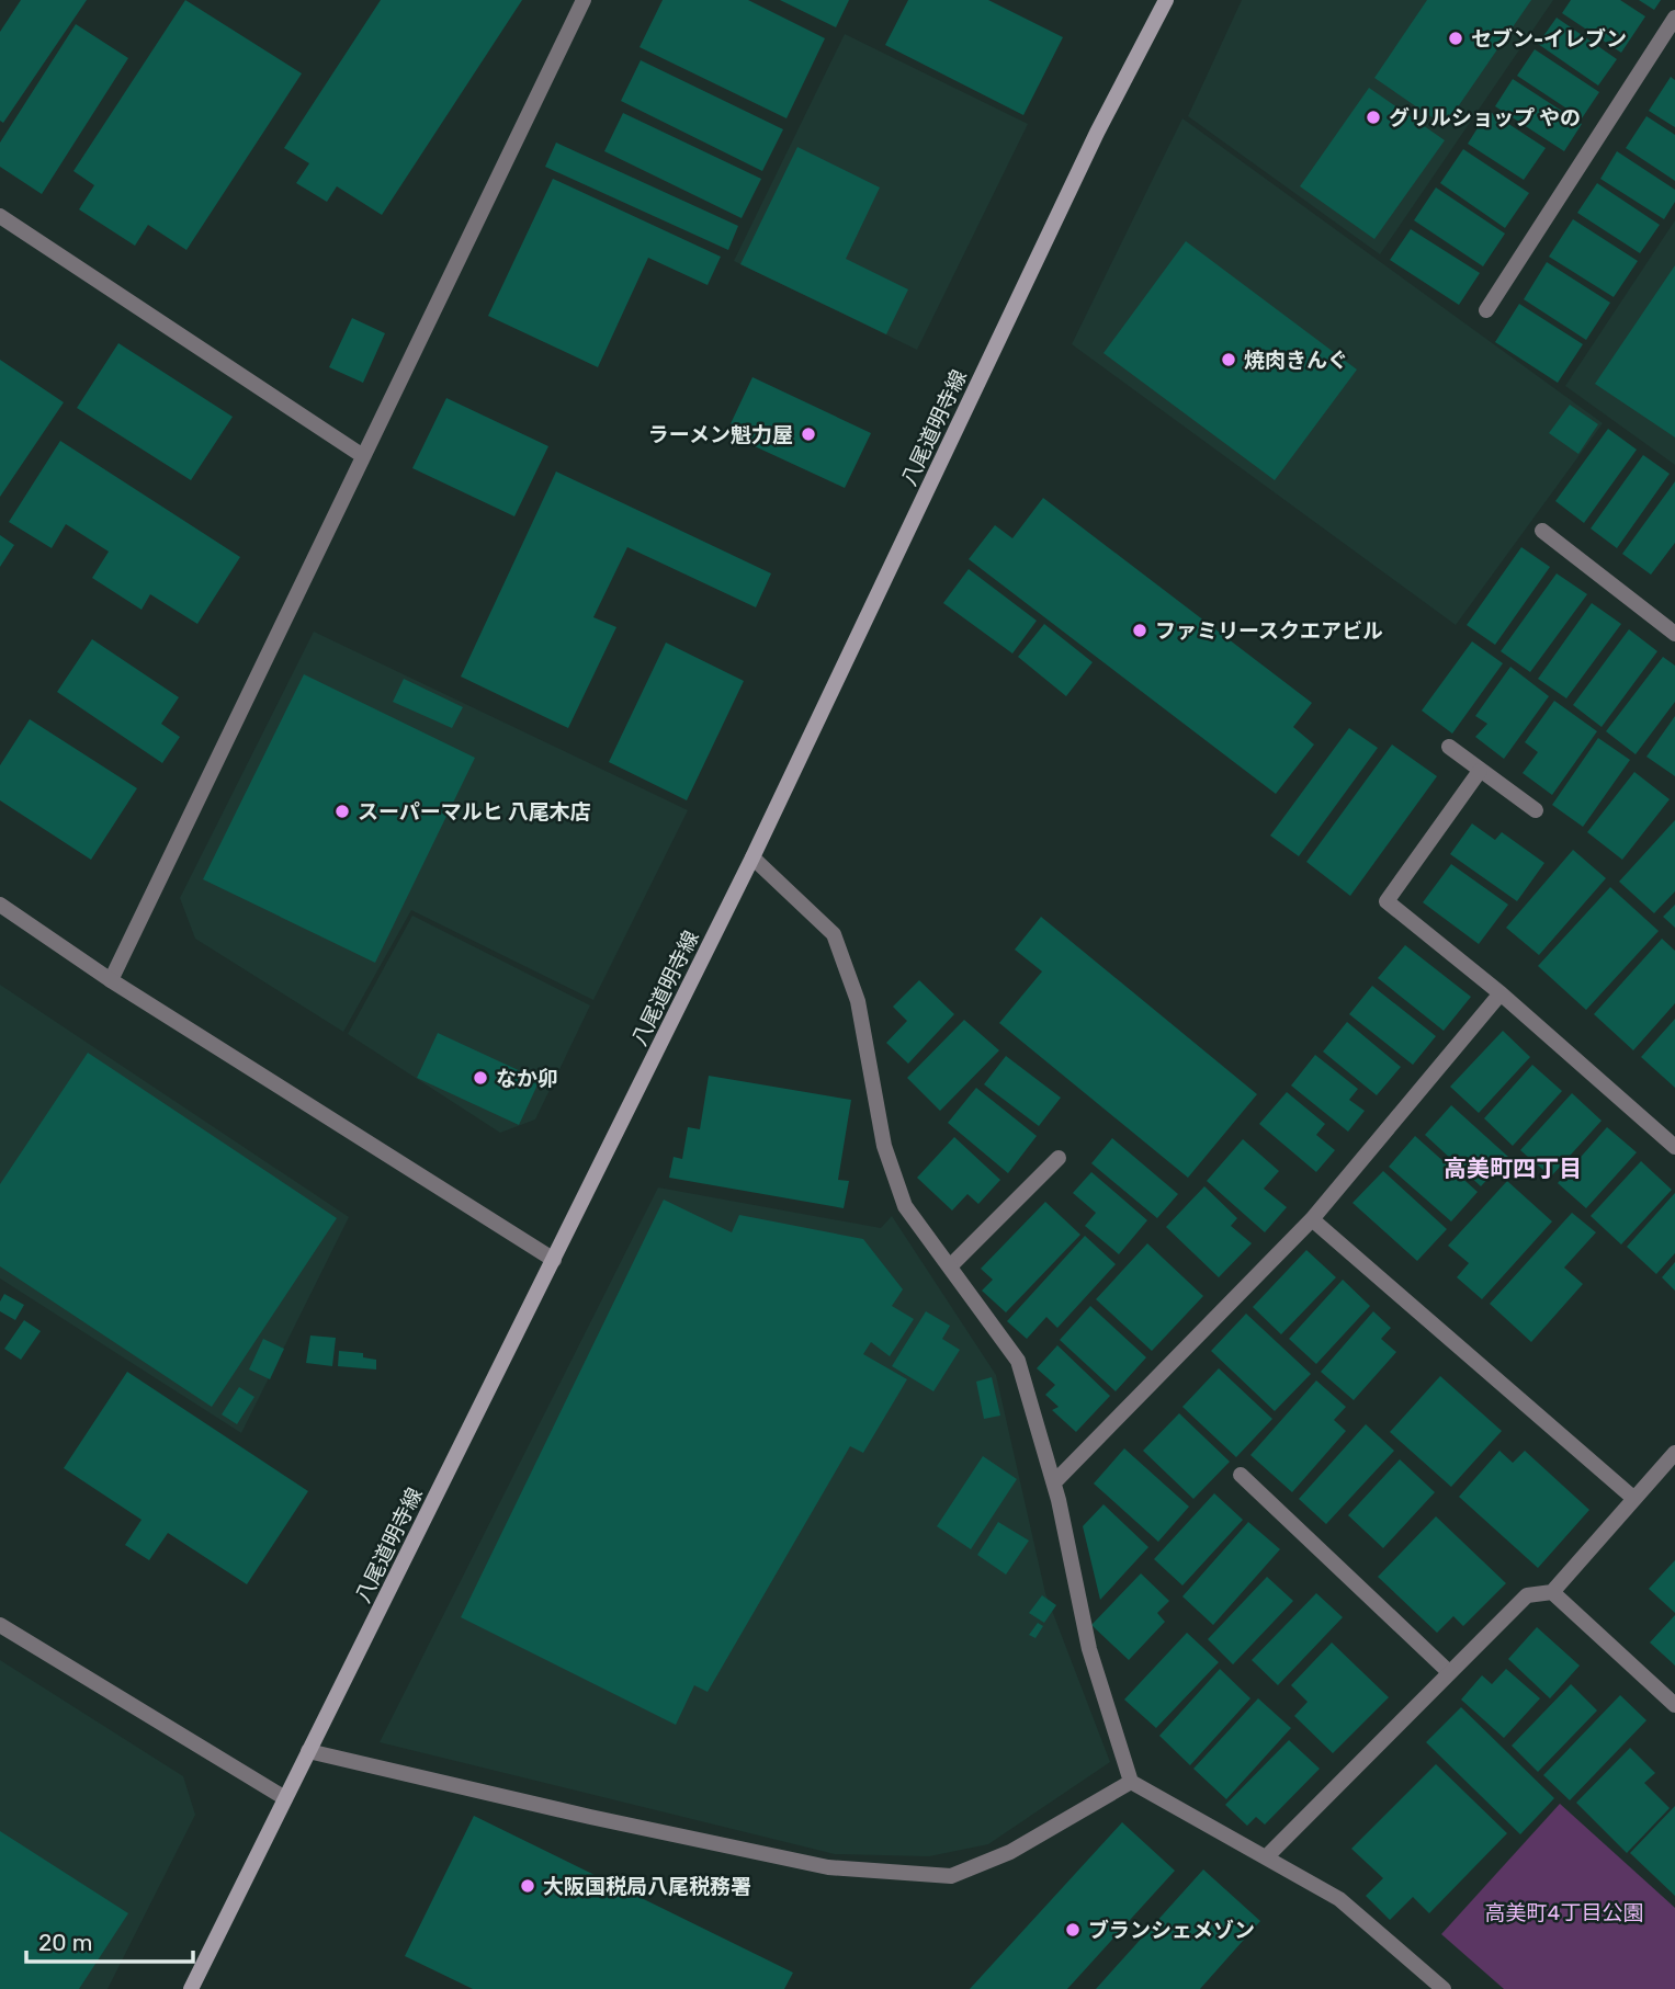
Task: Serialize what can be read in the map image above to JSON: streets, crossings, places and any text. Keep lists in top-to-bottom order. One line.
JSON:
{"streets":{"main road":["八尾道明寺線"]},"districts":["高美町四丁目"],"parks":["高美町4丁目公園"],"places":["セブン-イレブン","グリルショップ やの","焼肉きんぐ","ラーメン魁力屋","ファミリースクエアビル","スーパーマルヒ 八尾木店","なか卯","大阪国税局八尾税務署","ブランシェメゾン"],"scale_bar":"20 m"}
